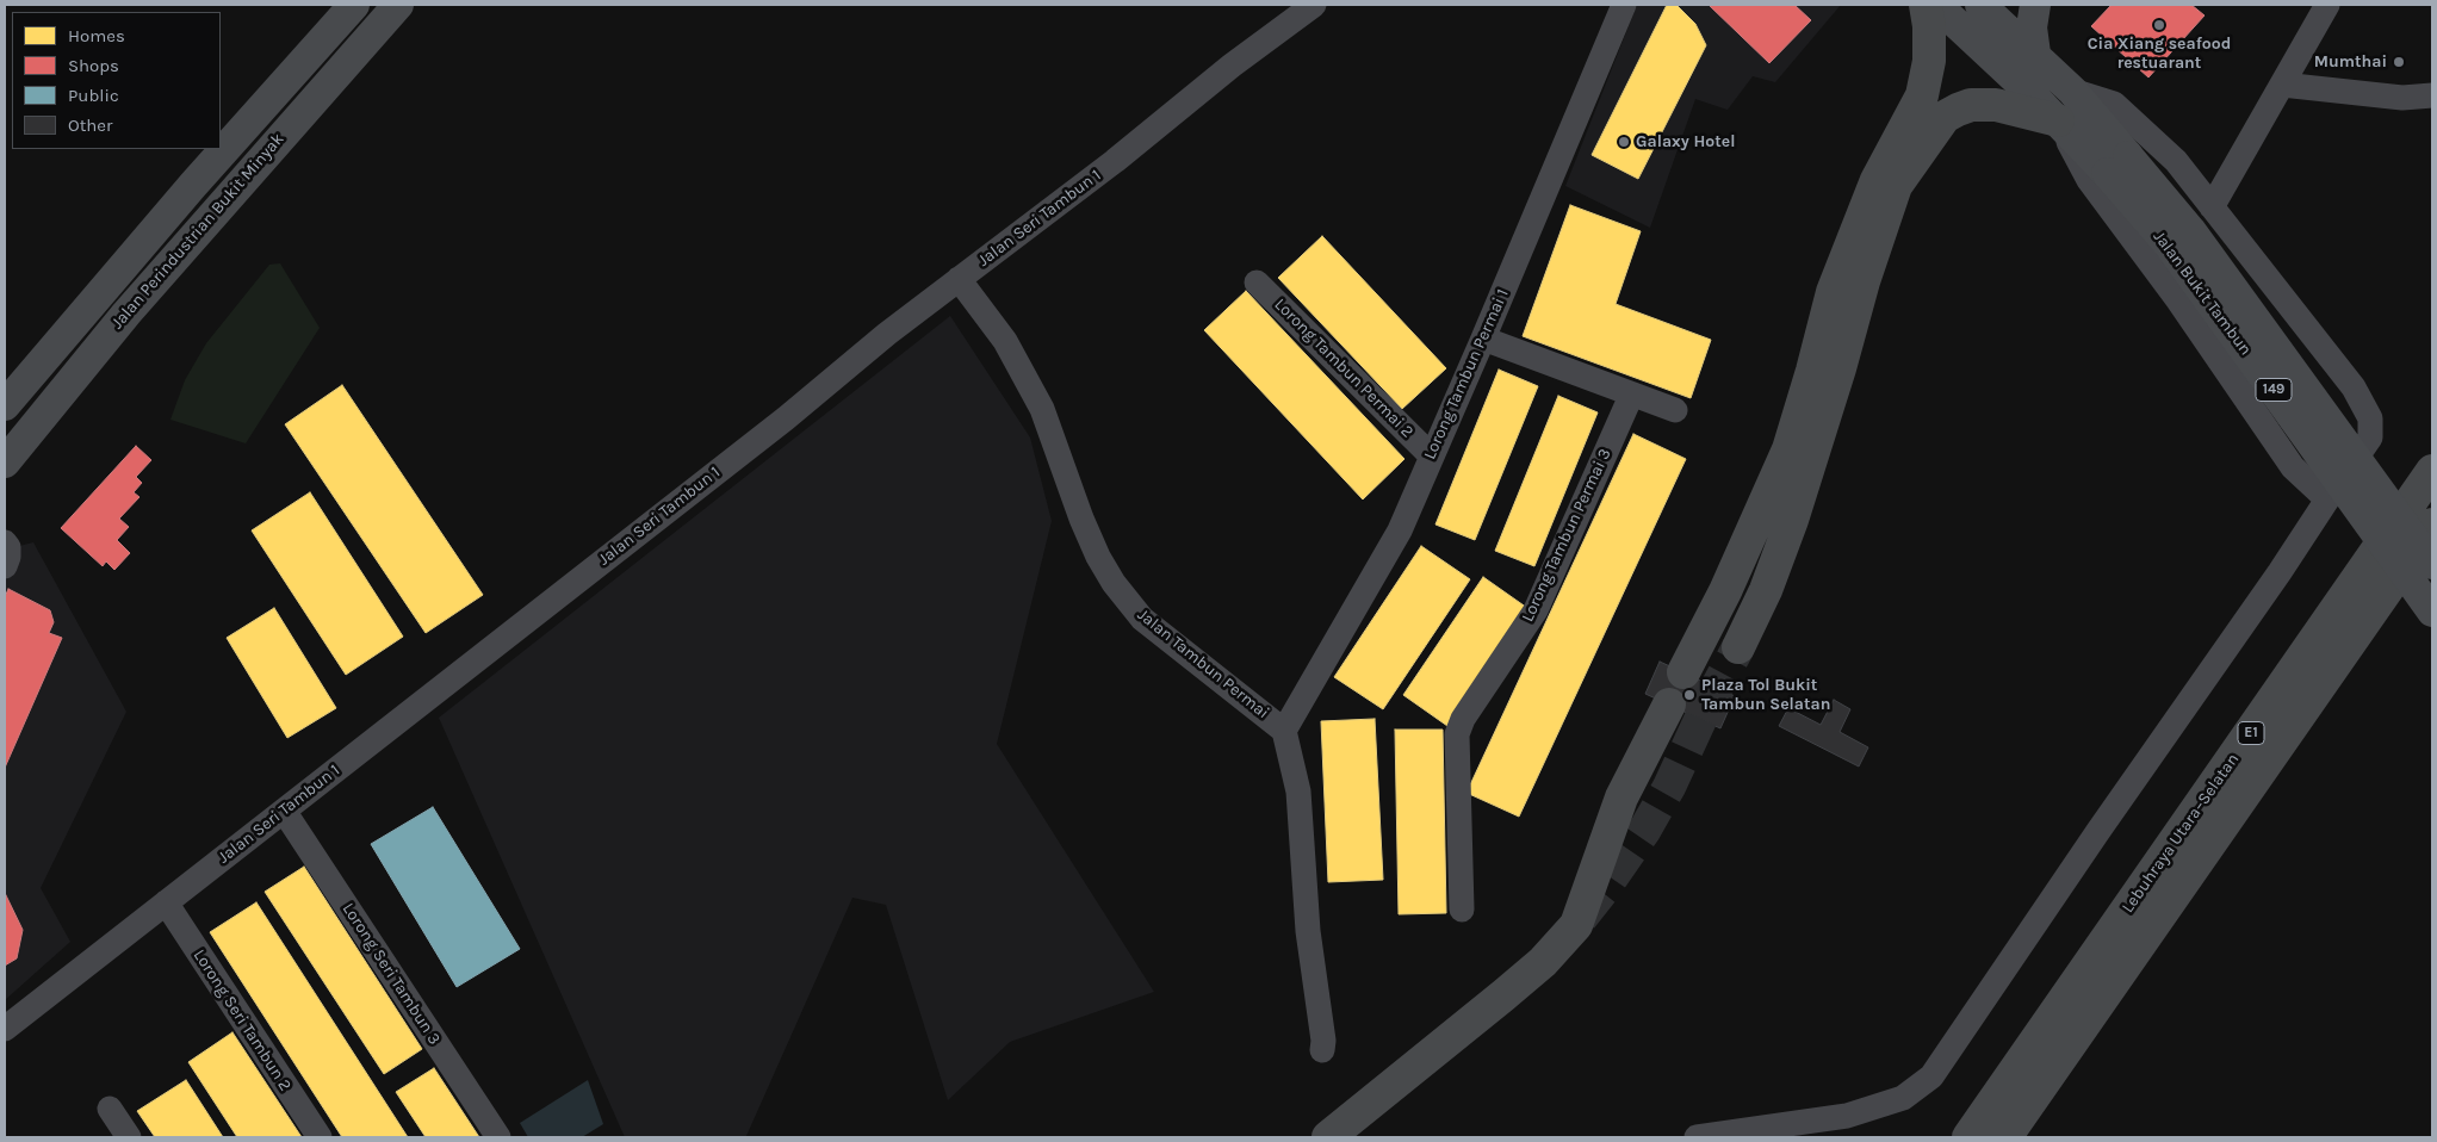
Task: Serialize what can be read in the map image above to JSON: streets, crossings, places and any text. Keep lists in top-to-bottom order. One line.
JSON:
{"streets":{"highway":["E1","Lebuhraya Utara–Selatan"],"main road":["Jalan Perindustrian Bukit Minyak","Jalan Bukit Tambun","149"],"street":["Jalan Seri Tambun 1","Lorong Tambun Permai 2","Lorong Tambun Permai 1","Lorong Tambun Permai 3","Jalan Tambun Permai","Lorong Seri Tambun 3","Lorong Seri Tambun 2"]},"crossings":[["Jalan Seri Tambun 1","Jalan Tambun Permai"],["Jalan Seri Tambun 1","Lorong Seri Tambun 3"],["Jalan Seri Tambun 1","Lorong Seri Tambun 2"],["Lorong Tambun Permai 2","Lorong Tambun Permai 1"],["Lorong Tambun Permai 1","Jalan Tambun Permai"]],"places":["Cia Xiang seafood restuarant","Mumthai","Galaxy Hotel","Plaza Tol Bukit Tambun Selatan"],"legend":["Homes","Shops","Public","Other"]}
